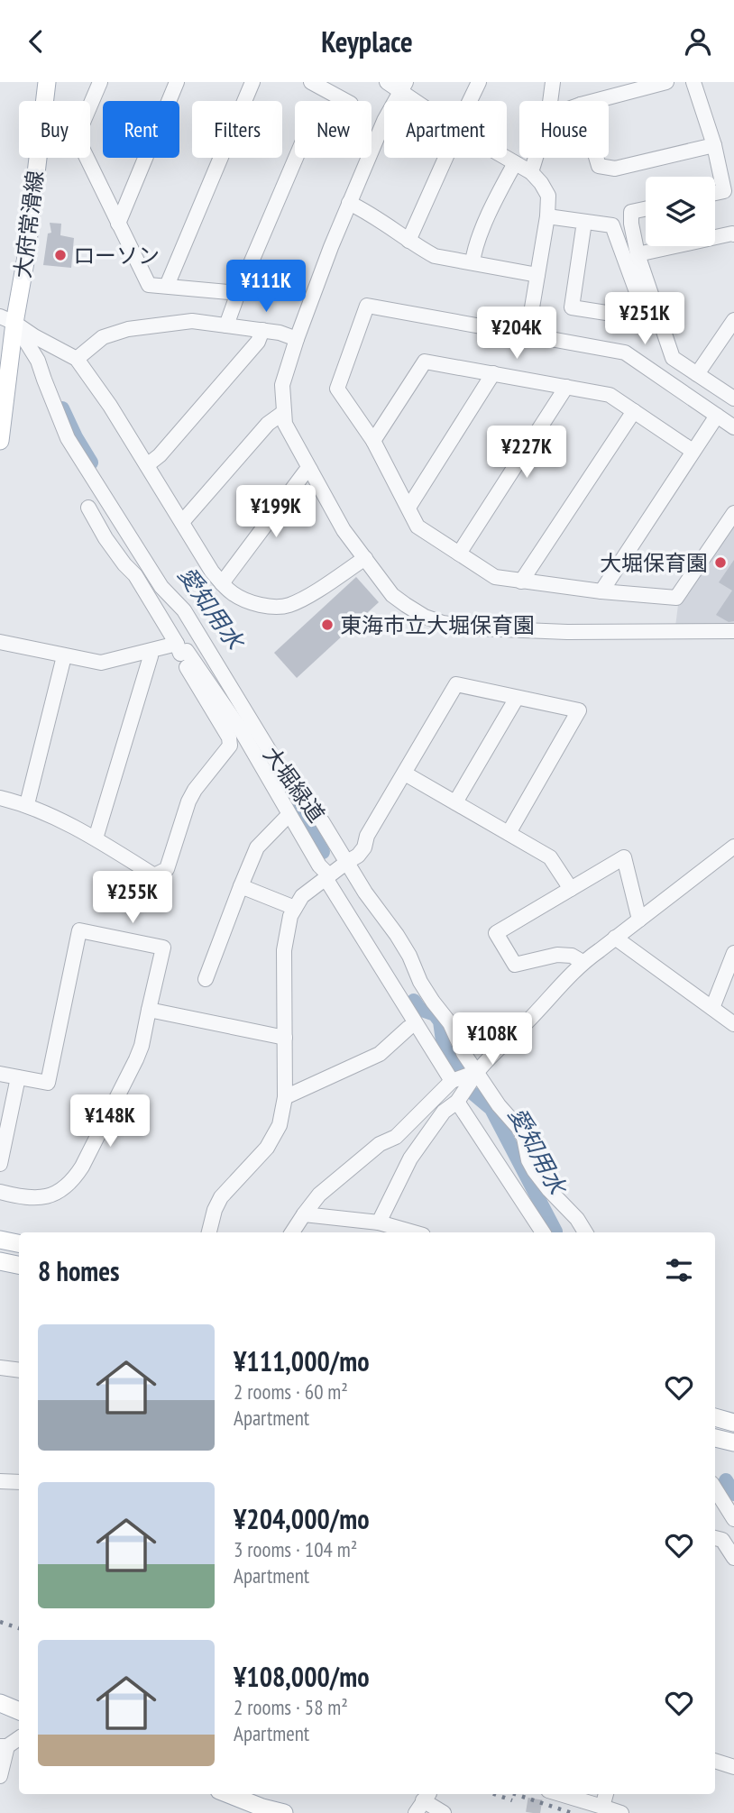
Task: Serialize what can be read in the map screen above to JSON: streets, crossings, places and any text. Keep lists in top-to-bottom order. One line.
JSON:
{"streets":{"main road":["大府常滑線"],"street":["大堀緑道"]},"crossings":[["大府常滑線","大堀緑道"]],"water":["愛知用水"],"places":["ローソン","大堀保育園","東海市立大堀保育園"],"page":{"header":"Keyplace","chip":["Buy","Rent","Filters","New","Apartment","House"],"price":["¥111K","¥251K","¥204K","¥227K","¥199K","¥255K","¥108K","¥148K"],"heading":"8 homes","list":[{"name":"¥111,000/mo","note":"2 rooms · 60 m² · Apartment"},{"name":"¥204,000/mo","note":"3 rooms · 104 m² · Apartment"},{"name":"¥108,000/mo","note":"2 rooms · 58 m² · Apartment"}]}}
